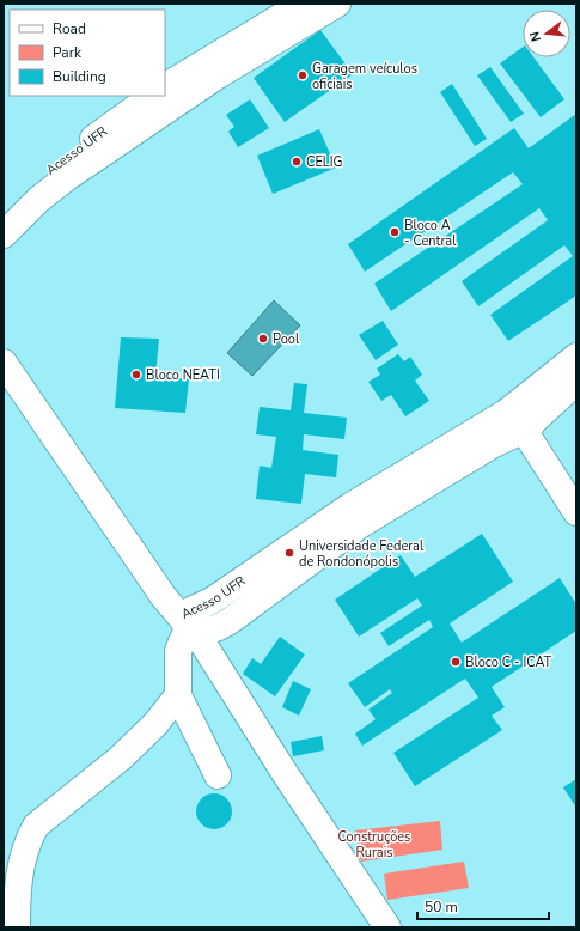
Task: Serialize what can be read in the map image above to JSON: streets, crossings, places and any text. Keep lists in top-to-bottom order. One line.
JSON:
{"streets":{"street":["Acesso UFR"]},"parks":["Construções Rurais"],"places":["Garagem veículos oficiais","CELIG","Bloco A - Central","Pool","Bloco NEATI","Universidade Federal de Rondonópolis","Bloco C - ICAT"],"legend":["Road","Park","Building"],"scale_bar":"50 m","north":"left"}
